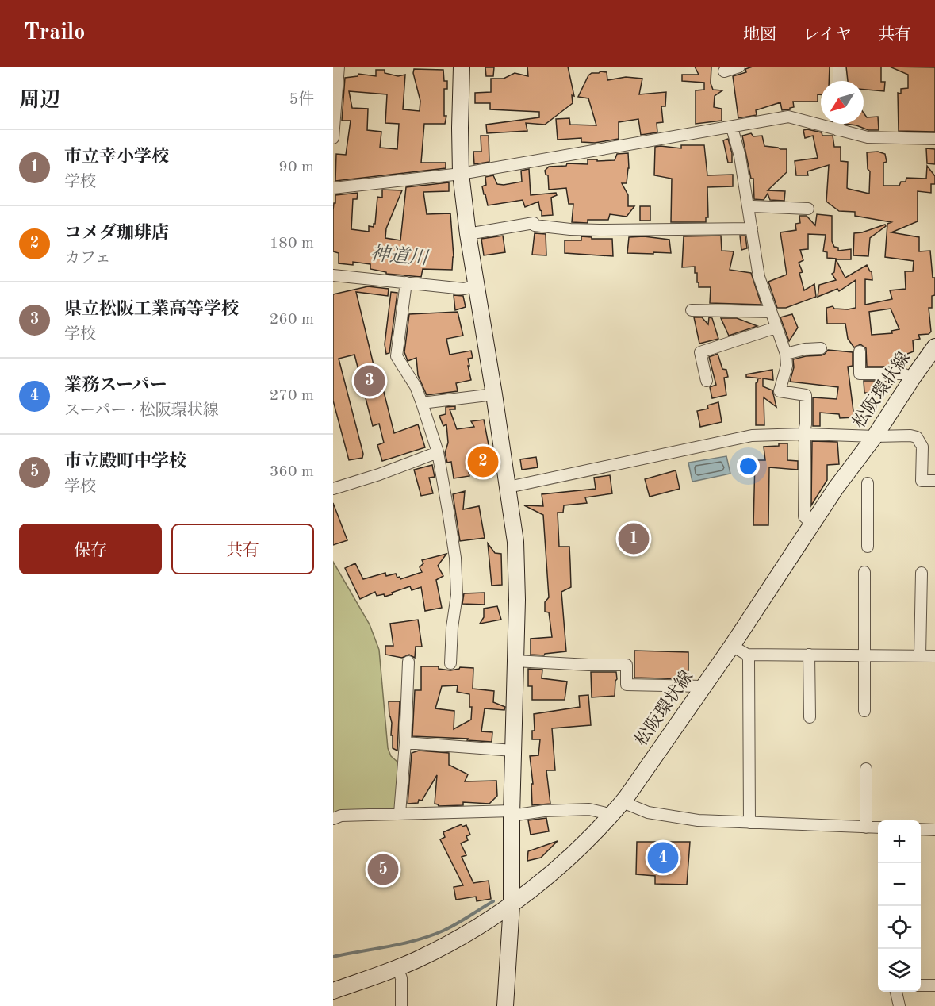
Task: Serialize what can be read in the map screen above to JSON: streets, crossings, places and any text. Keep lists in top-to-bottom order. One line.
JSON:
{"streets":{"street":["松阪環状線"]},"water":["神道川"],"north":"bottom left","page":{"header":"Trailo","nav":["地図","レイヤ","共有"],"heading":["周辺","5件"],"list":[{"mark":"1","name":"市立幸小学校","note":"学校","value":"90 m"},{"mark":"2","name":"コメダ珈琲店","note":"カフェ","value":"180 m"},{"mark":"3","name":"県立松阪工業高等学校","note":"学校","value":"260 m"},{"mark":"4","name":"業務スーパー","note":"スーパー · 松阪環状線","value":"270 m"},{"mark":"5","name":"市立殿町中学校","note":"学校","value":"360 m"}],"pins":["3","2","1","4","5"],"buttons":["保存","共有"],"map_buttons":["+","−"]}}
